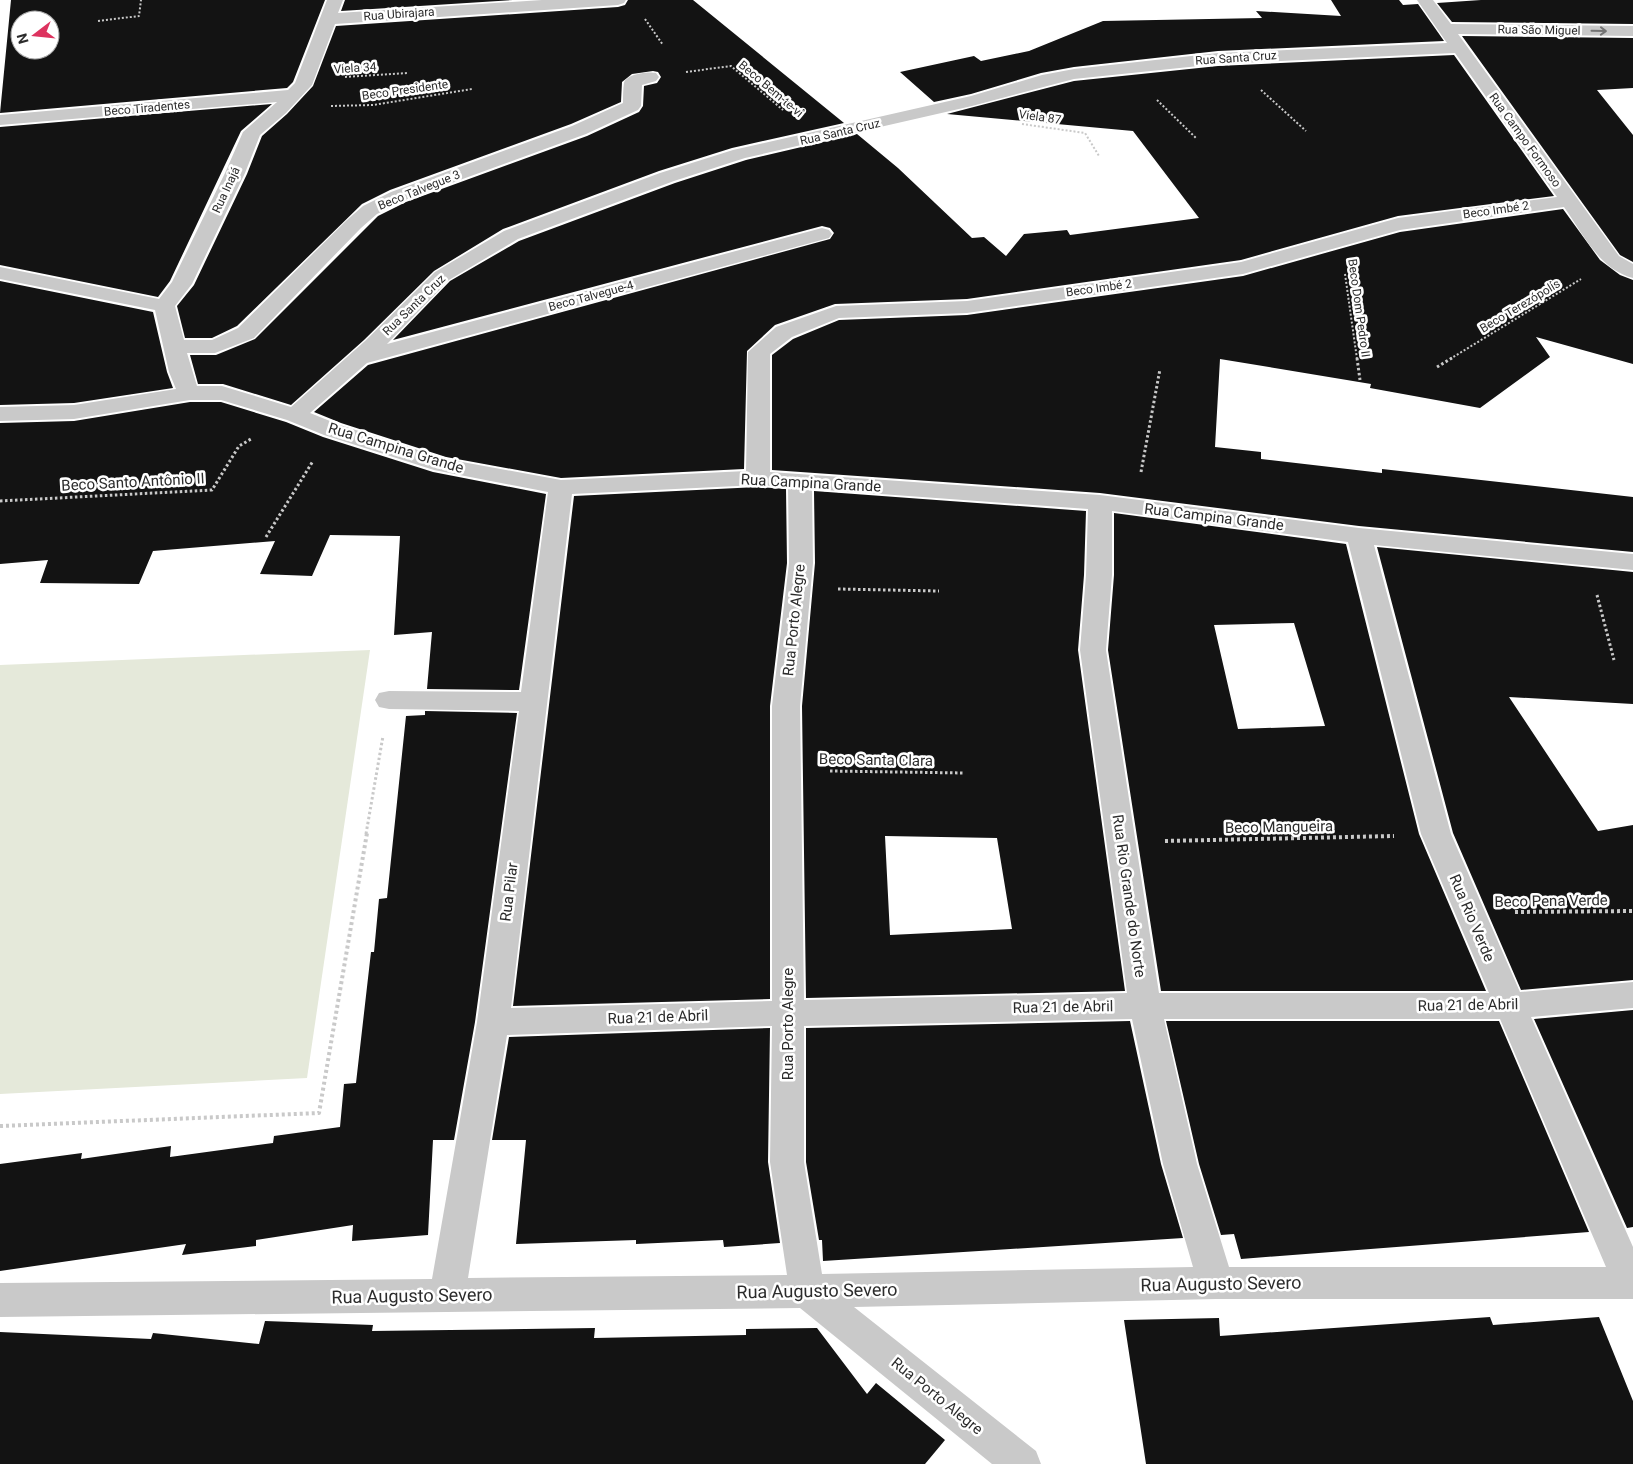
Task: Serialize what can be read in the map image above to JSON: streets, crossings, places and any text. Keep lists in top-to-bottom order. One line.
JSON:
{"streets":{"street":["Rua Ubirajara","Rua São Miguel","Rua Santa Cruz","Beco Tiradentes","Rua Campo Formoso","Rua Inajá","Beco Talvegue 3","Beco Imbé 2","Beco Talvegue-4","Rua Campina Grande","Rua Porto Alegre","Rua Pilar","Rua Rio Grande do Norte","Rua Rio Verde","Rua 21 de Abril","Rua Augusto Severo"],"path":["Viela 34","Beco Bem-te-vi","Beco Presidente","Viela 87","Beco Terezópolis","Beco Dom Pedro II","Beco Santo Antônio II","Beco Santa Clara","Beco Mangueira","Beco Pena Verde"]},"crossings":[["Rua Ubirajara","Rua Inajá"],["Rua São Miguel","Rua Campo Formoso"],["Rua Santa Cruz","Beco Bem-te-vi"],["Rua Santa Cruz","Viela 87"],["Rua Santa Cruz","Rua Campo Formoso"],["Rua Santa Cruz","Beco Talvegue-4"],["Rua Santa Cruz","Rua Campina Grande"],["Rua Santa Cruz","Beco Santo Antônio II"],["Viela 34","Beco Tiradentes"],["Viela 34","Rua Inajá"],["Beco Bem-te-vi","Beco Talvegue 3"],["Beco Presidente","Rua Inajá"],["Beco Tiradentes","Rua Inajá"],["Rua Campo Formoso","Beco Imbé 2"],["Rua Campo Formoso","Beco Terezópolis"],["Beco Imbé 2","Beco Dom Pedro II"],["Beco Imbé 2","Rua Campina Grande"],["Rua Campina Grande","Beco Santo Antônio II"],["Rua Campina Grande","Rua Porto Alegre"],["Rua Campina Grande","Rua Pilar"],["Rua Campina Grande","Rua Rio Grande do Norte"],["Rua Campina Grande","Rua Rio Verde"],["Rua Porto Alegre","Beco Santa Clara"],["Rua Porto Alegre","Rua 21 de Abril"],["Rua Porto Alegre","Rua Augusto Severo"],["Beco Mangueira","Rua Rio Grande do Norte"],["Beco Mangueira","Rua Rio Verde"],["Rua Pilar","Rua 21 de Abril"],["Rua Pilar","Rua Augusto Severo"],["Rua Rio Grande do Norte","Rua 21 de Abril"],["Rua Rio Grande do Norte","Rua Augusto Severo"],["Beco Pena Verde","Rua Rio Verde"],["Rua Rio Verde","Rua 21 de Abril"],["Rua Rio Verde","Rua Augusto Severo"]],"one_way":["Rua São Miguel"],"north":"left"}
